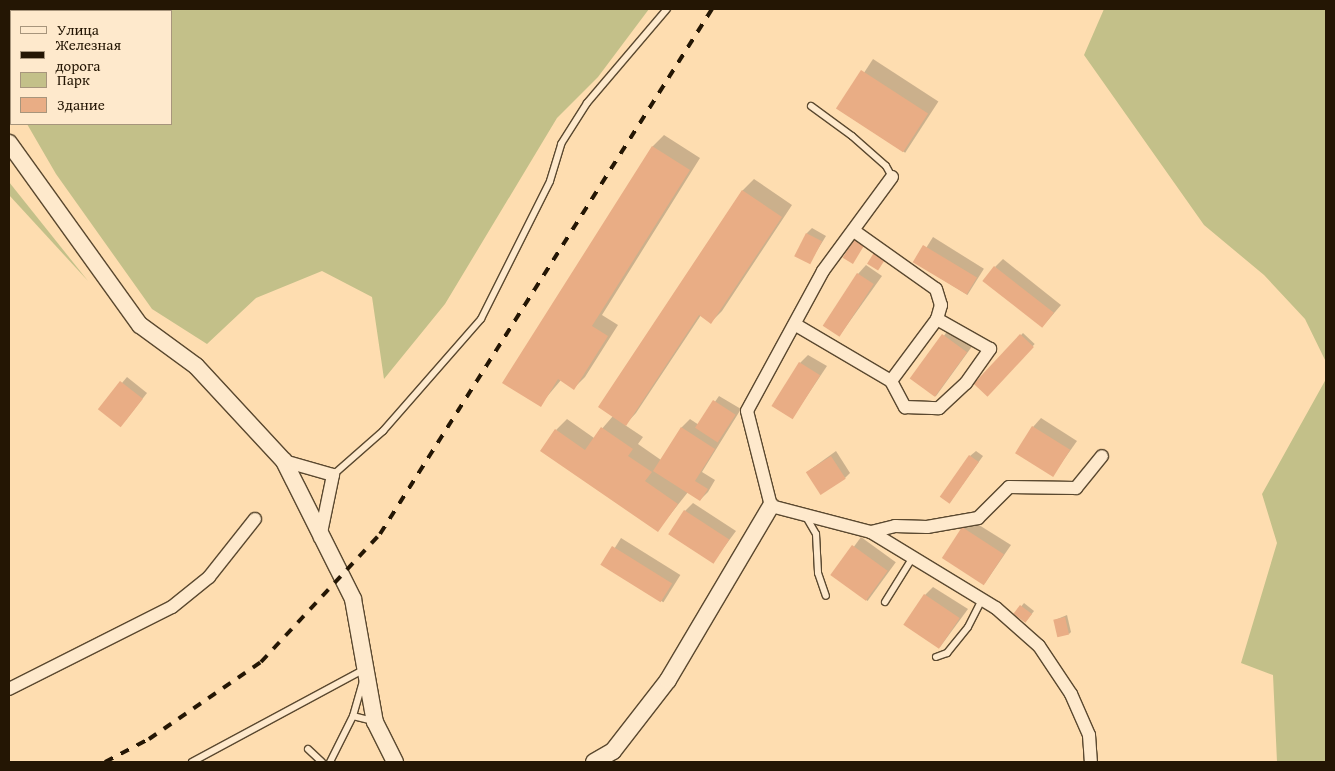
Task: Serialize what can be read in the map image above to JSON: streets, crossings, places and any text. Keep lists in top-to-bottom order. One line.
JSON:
{"legend":["Улица","Железная дорога","Парк","Здание"]}
